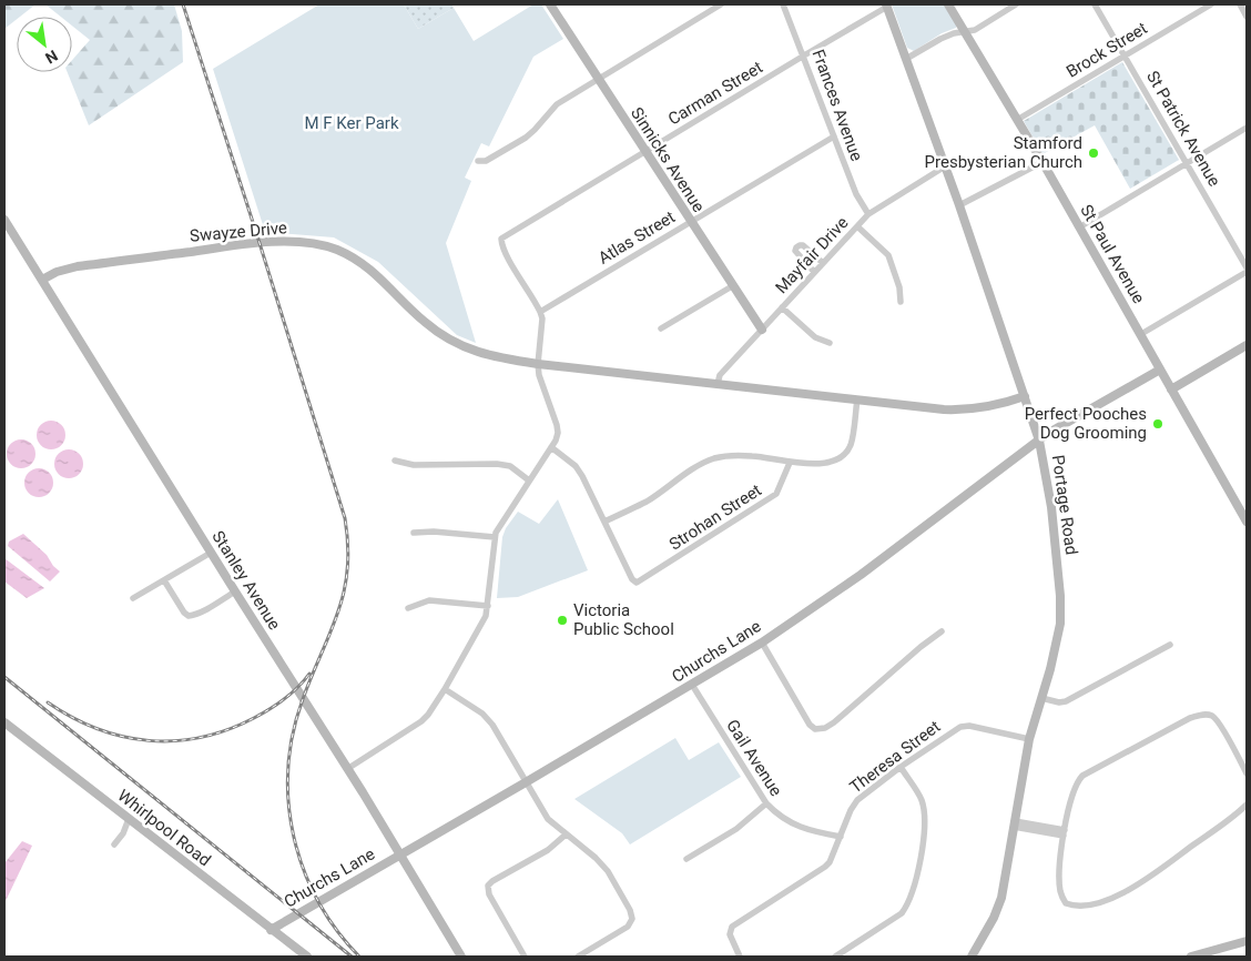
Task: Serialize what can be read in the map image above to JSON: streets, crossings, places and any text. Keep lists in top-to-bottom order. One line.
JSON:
{"streets":{"street":["Brock Street","Carman Street","Frances Avenue","St Patrick Avenue","Sinnicks Avenue","Swayze Drive","Atlas Street","St Paul Avenue","Mayfair Drive","Portage Road","Strohan Street","Stanley Avenue","Churchs Lane","Theresa Street","Gail Avenue","Whirlpool Road"]},"crossings":[["Brock Street","St Patrick Avenue"],["Brock Street","St Paul Avenue"],["Carman Street","Frances Avenue"],["Carman Street","Sinnicks Avenue"],["Carman Street","Atlas Street"],["Carman Street","Portage Road"],["Frances Avenue","Atlas Street"],["Frances Avenue","Mayfair Drive"],["Sinnicks Avenue","Atlas Street"],["Sinnicks Avenue","Mayfair Drive"],["Swayze Drive","Mayfair Drive"],["Swayze Drive","Portage Road"],["Swayze Drive","Stanley Avenue"],["St Paul Avenue","Churchs Lane"],["Mayfair Drive","Portage Road"],["Portage Road","Churchs Lane"],["Portage Road","Theresa Street"],["Stanley Avenue","Churchs Lane"],["Churchs Lane","Gail Avenue"],["Churchs Lane","Whirlpool Road"],["Theresa Street","Gail Avenue"]],"parks":["M F Ker Park"],"places":["Stamford Presbysterian Church","Perfect Pooches Dog Grooming","Victoria Public School"],"north":"bottom right"}
